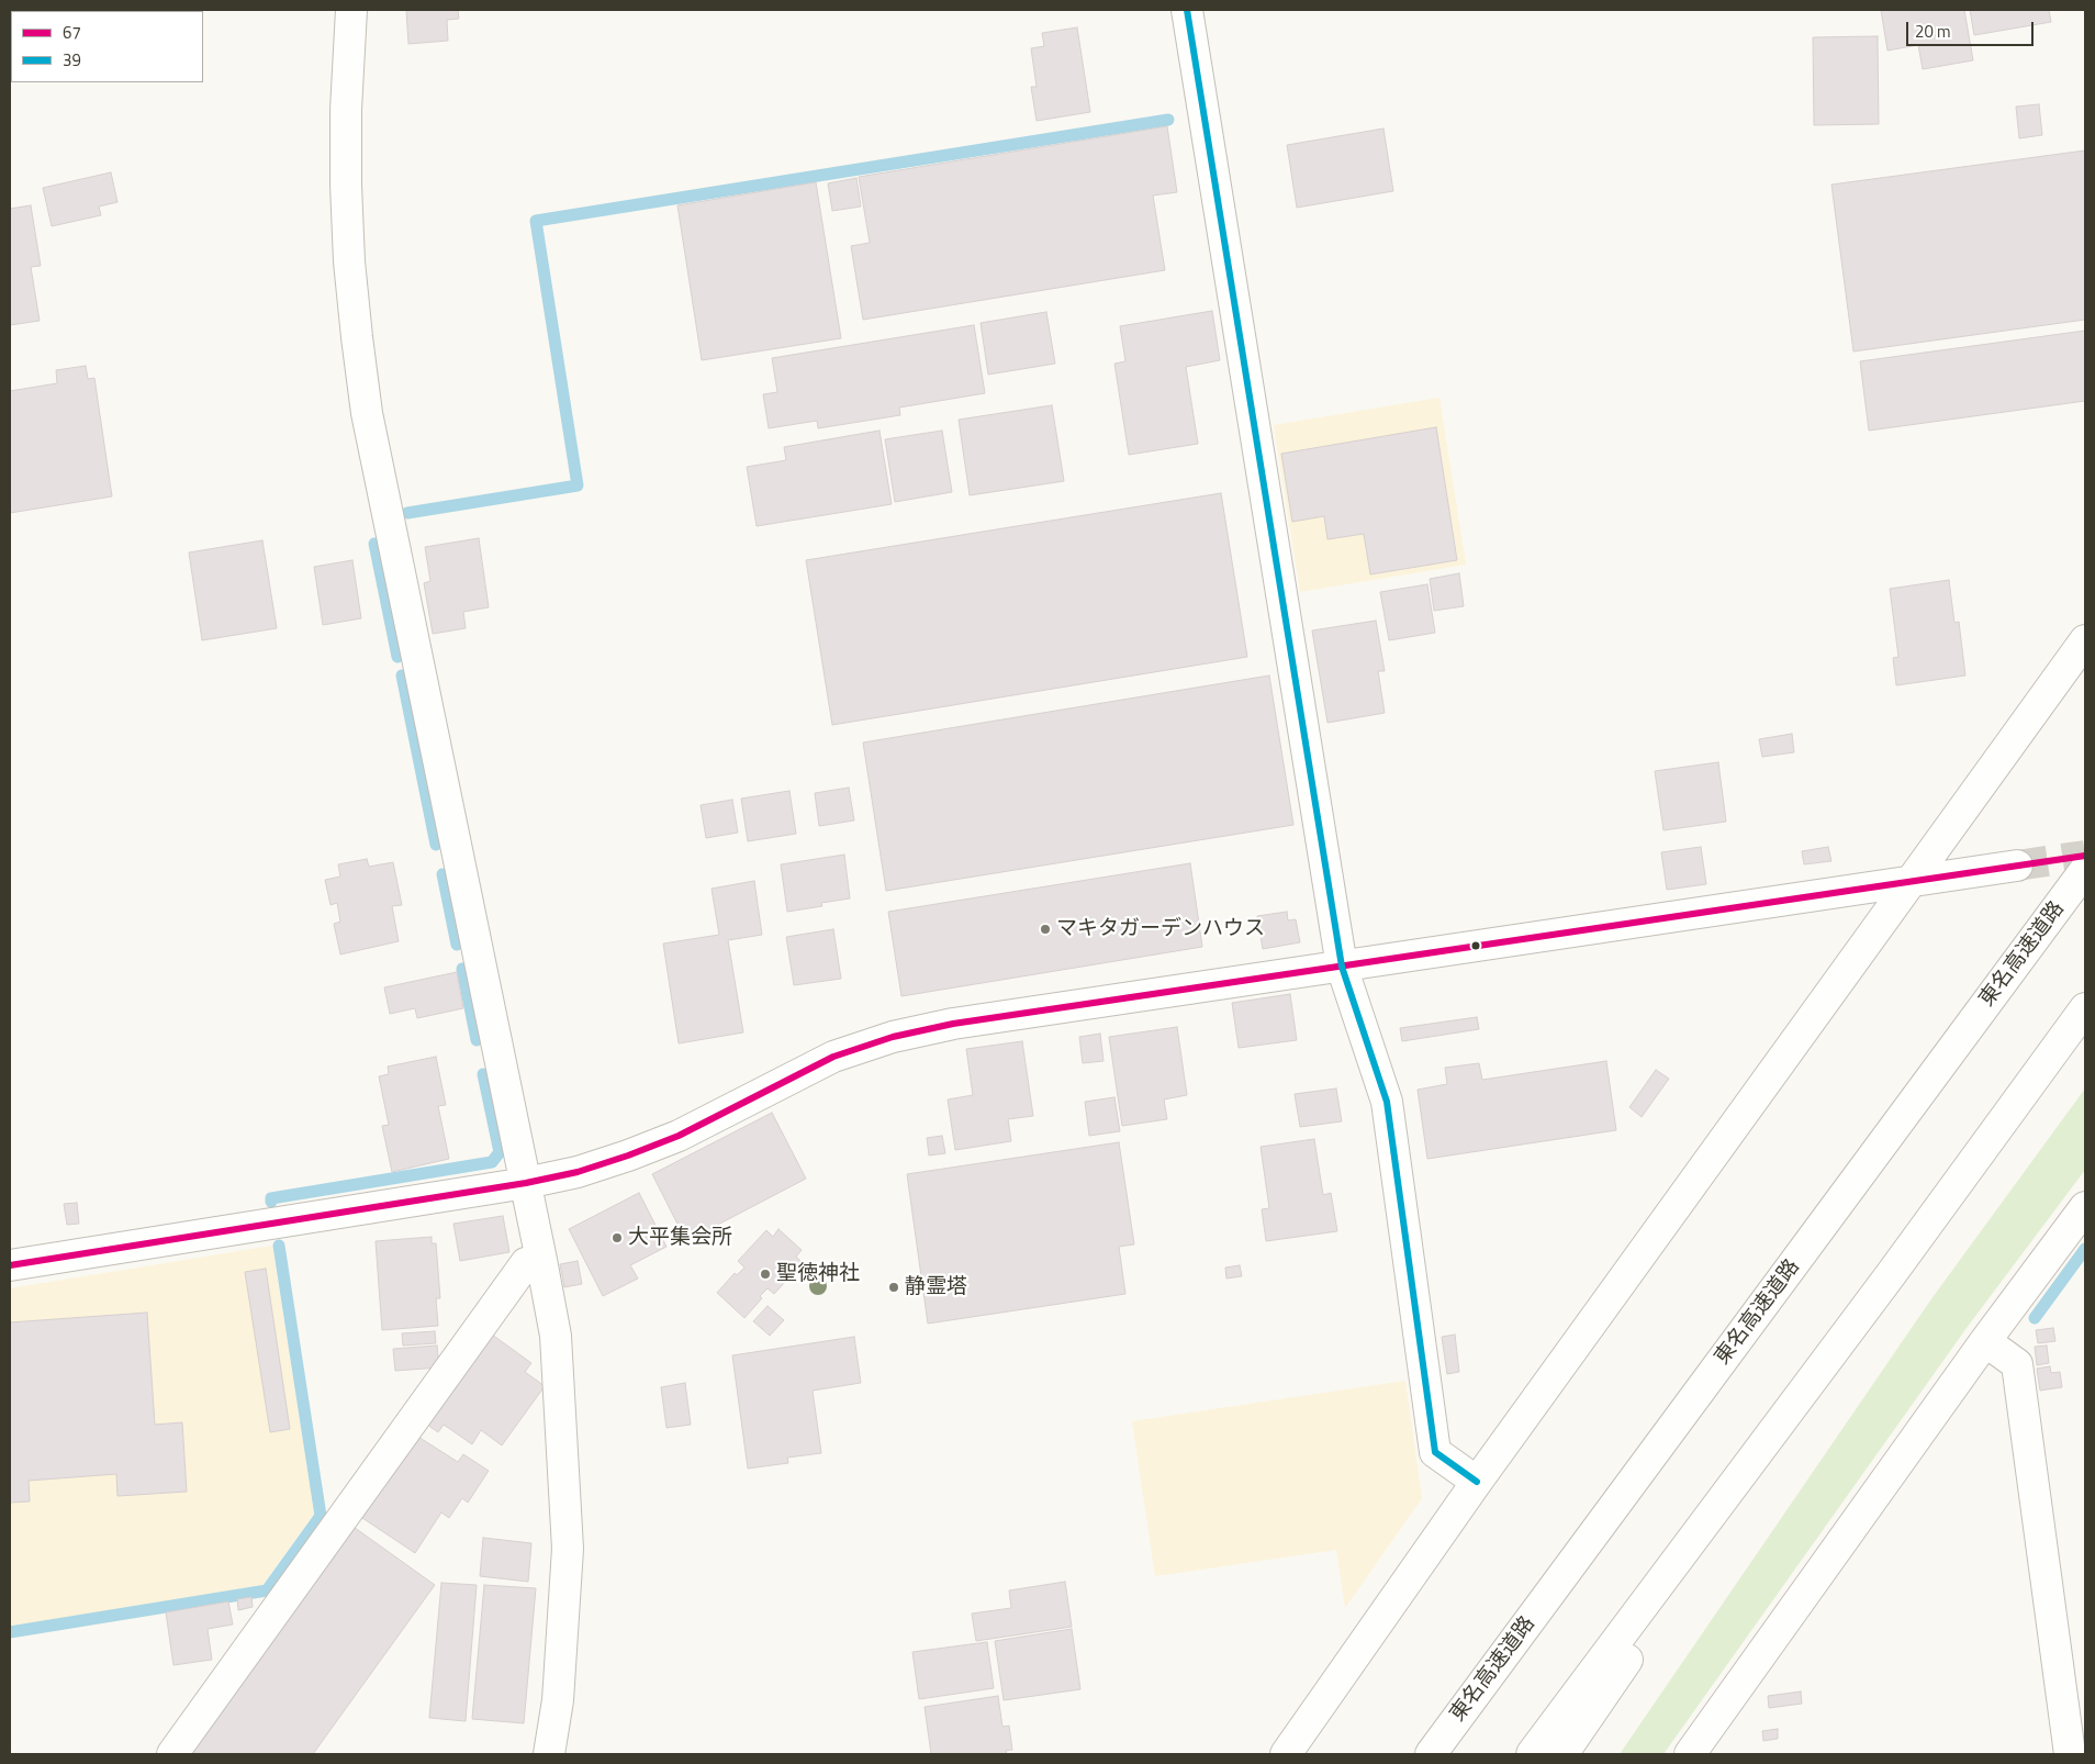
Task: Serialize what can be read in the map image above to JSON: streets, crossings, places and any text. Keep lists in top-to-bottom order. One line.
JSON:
{"streets":{"main road":["東名高速道路"]},"places":["マキタガーデンハウス","大平集会所","聖徳神社","静霊塔"],"lines":["transit line 39","transit line 67"],"legend":["67","39"],"scale_bar":"20 m"}
